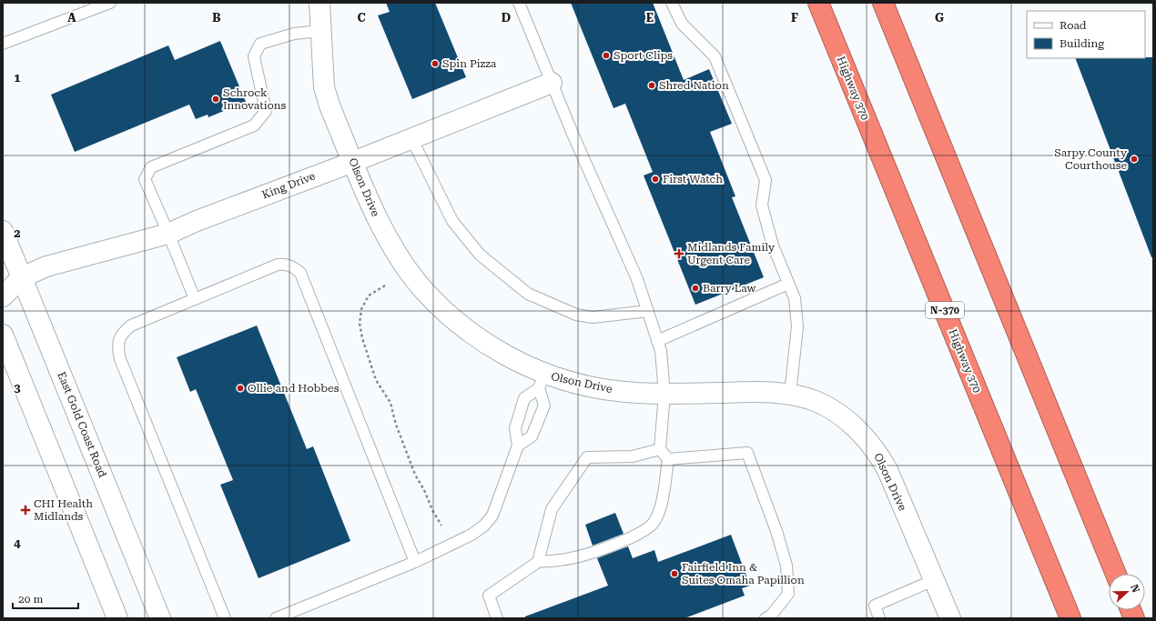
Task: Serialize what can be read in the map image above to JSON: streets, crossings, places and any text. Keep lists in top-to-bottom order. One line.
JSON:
{"streets":{"highway":["Highway 370","N-370"],"street":["King Drive","Olson Drive","East Gold Coast Road"]},"crossings":[["King Drive","Olson Drive"],["King Drive","East Gold Coast Road"]],"places":{"other":["Sport Clips","Spin Pizza","Shred Nation","Schrock Innovations","Sarpy County Courthouse","First Watch","Barry Law","Ollie and Hobbes","Fairfield Inn & Suites Omaha Papillion"],"health":["Midlands Family Urgent Care","CHI Health Midlands"]},"legend":["Road","Building"],"scale_bar":"20 m","north":"right","grid":{"columns":["A","B","C","D","E","F","G"],"rows":["1","2","3","4"]}}
